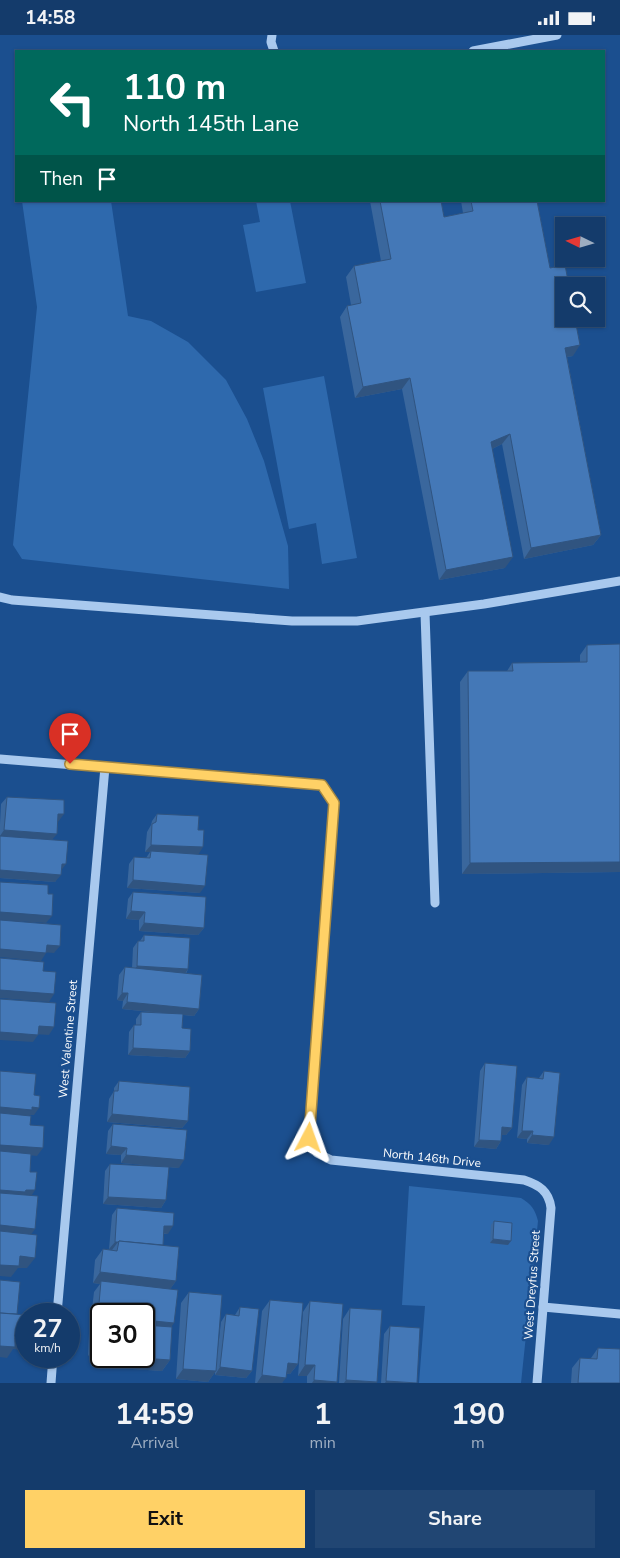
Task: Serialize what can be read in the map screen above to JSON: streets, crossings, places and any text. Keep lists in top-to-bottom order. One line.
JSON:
{"streets":{"street":["West Valentine Street","North 146th Drive","West Dreyfus Street"]},"crossings":[["West Valentine Street","North 146th Drive"],["North 146th Drive","West Dreyfus Street"]],"north":"left","page":{"status":"14:58","turn":["110 m","North 145th Lane"],"then":"Then","speed":"27 km/h","limit":"30","eta":["14:59","Arrival","1","min","190","m"],"buttons":["Exit","Share"]}}
